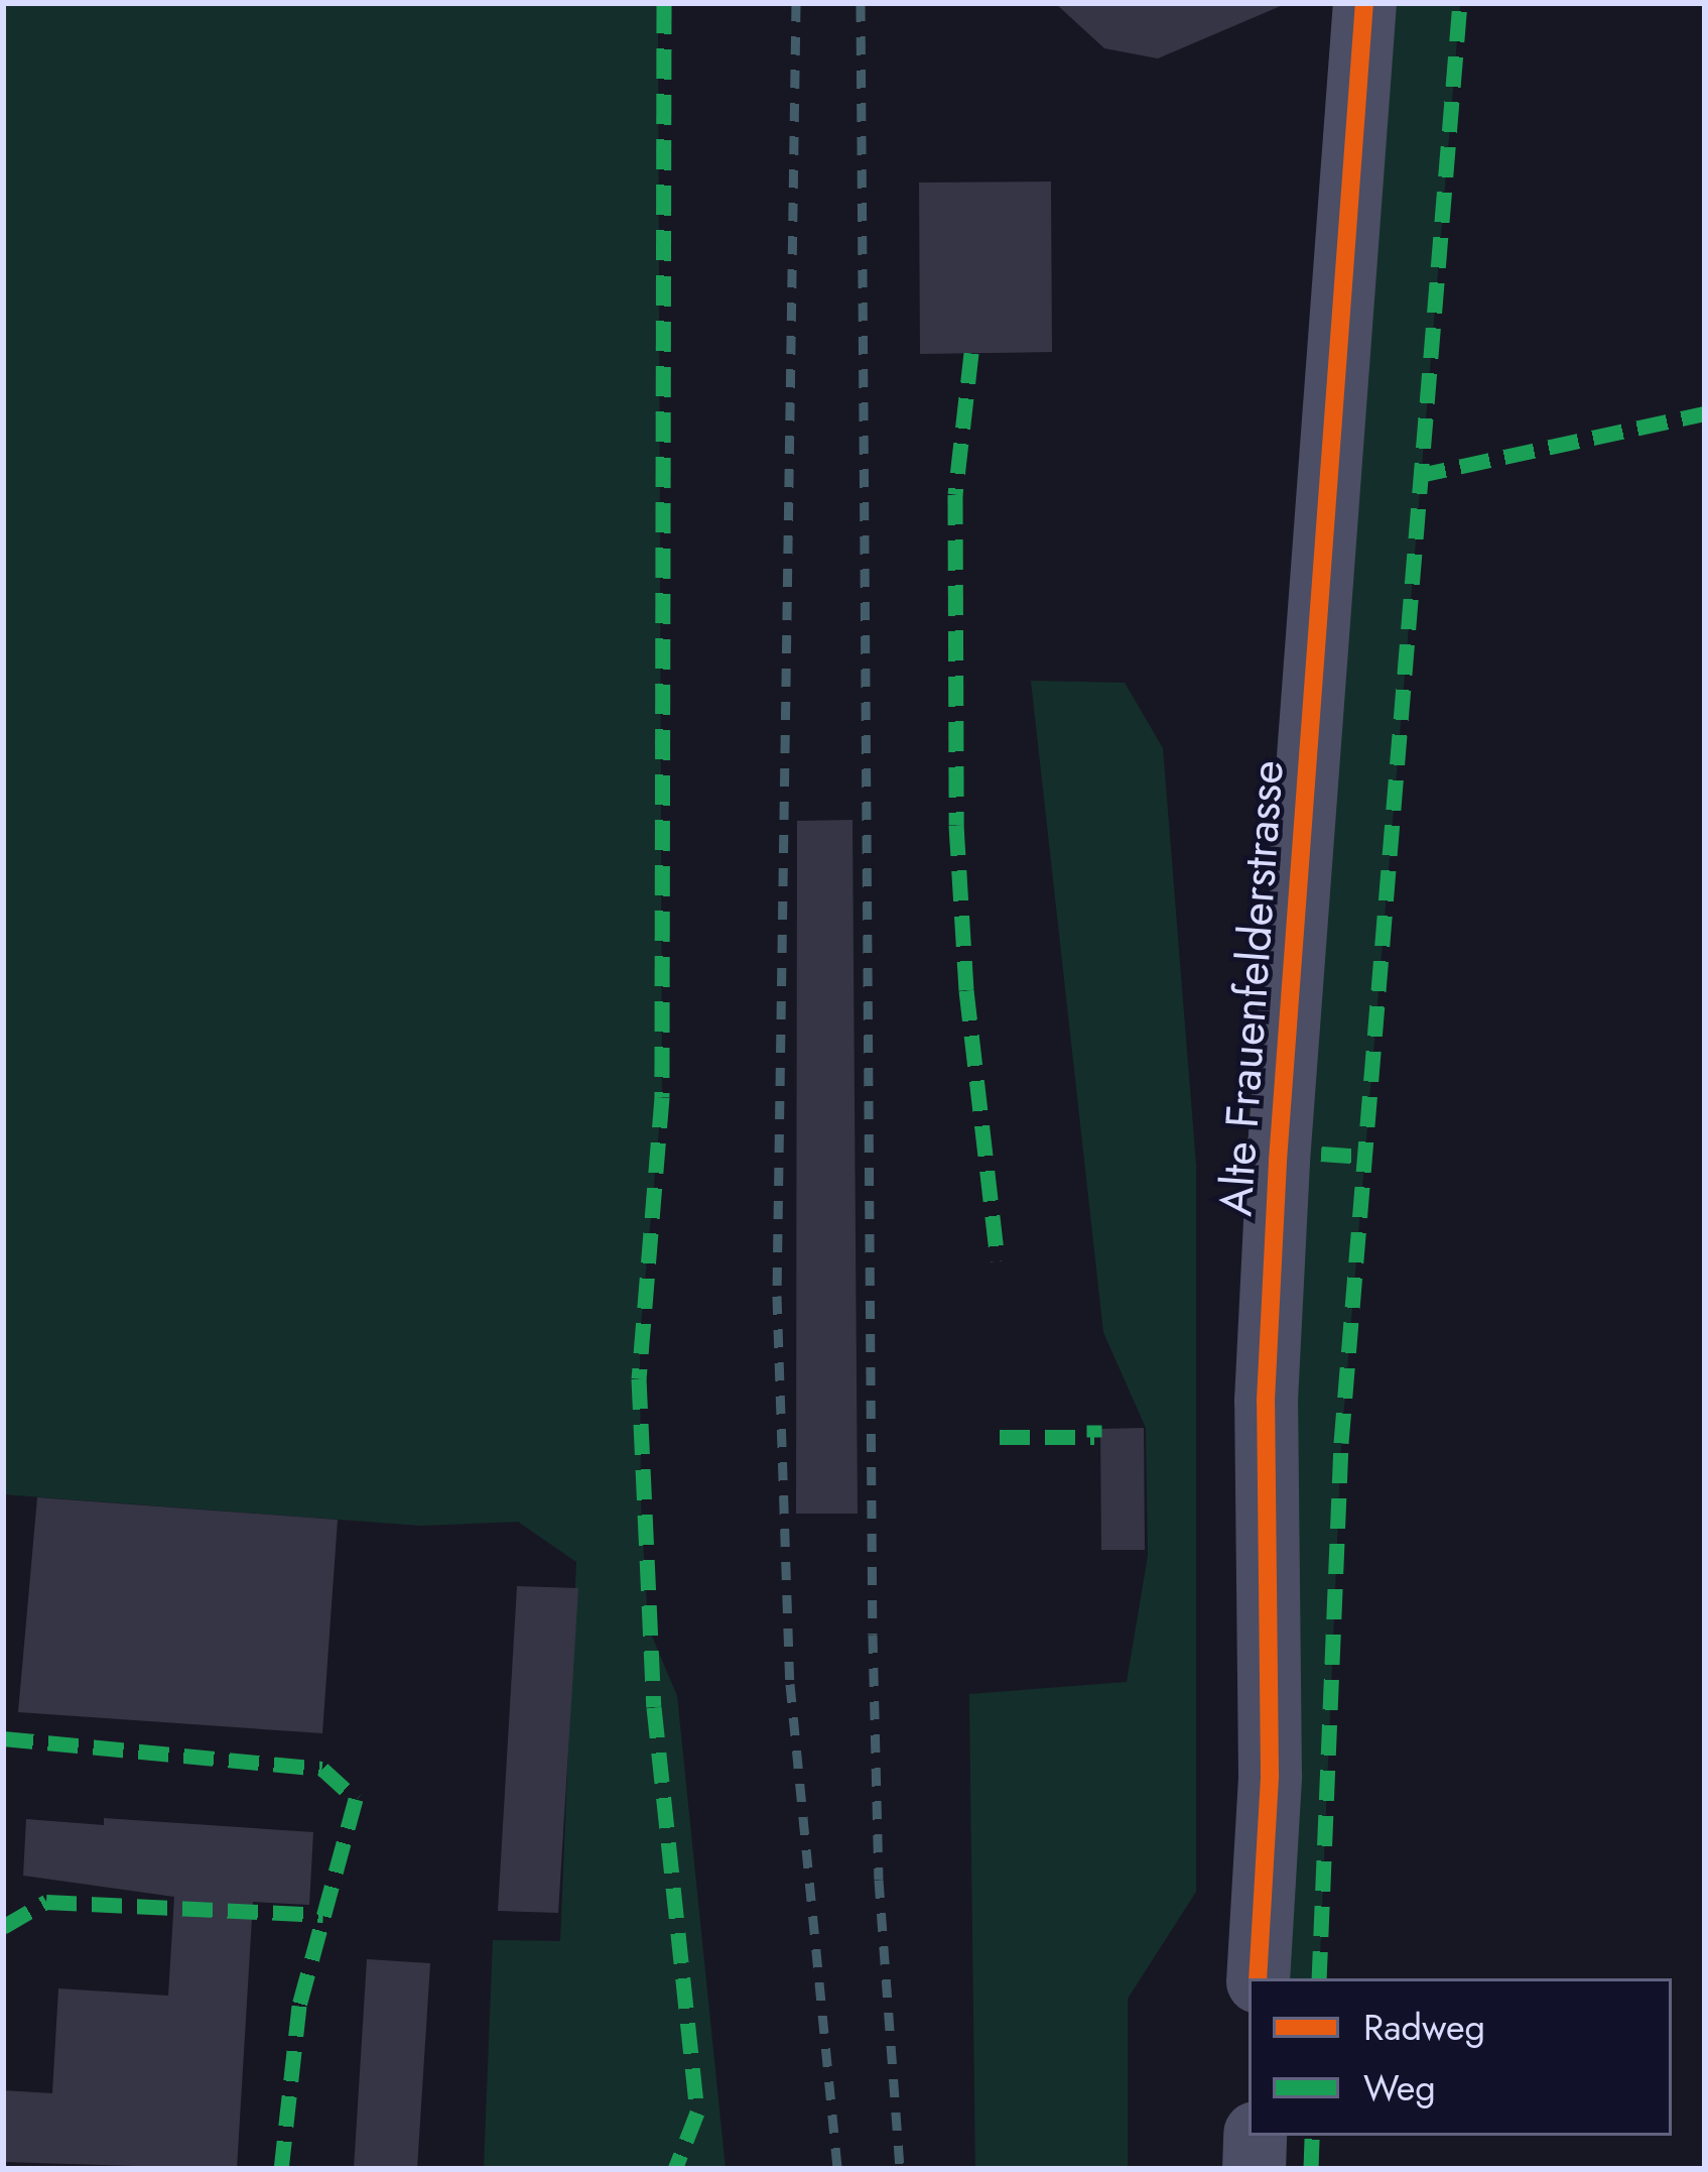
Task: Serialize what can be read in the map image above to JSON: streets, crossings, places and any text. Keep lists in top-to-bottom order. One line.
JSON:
{"streets":{"street":["Alte Frauenfelderstrasse"]},"legend":["Radweg","Weg"]}
